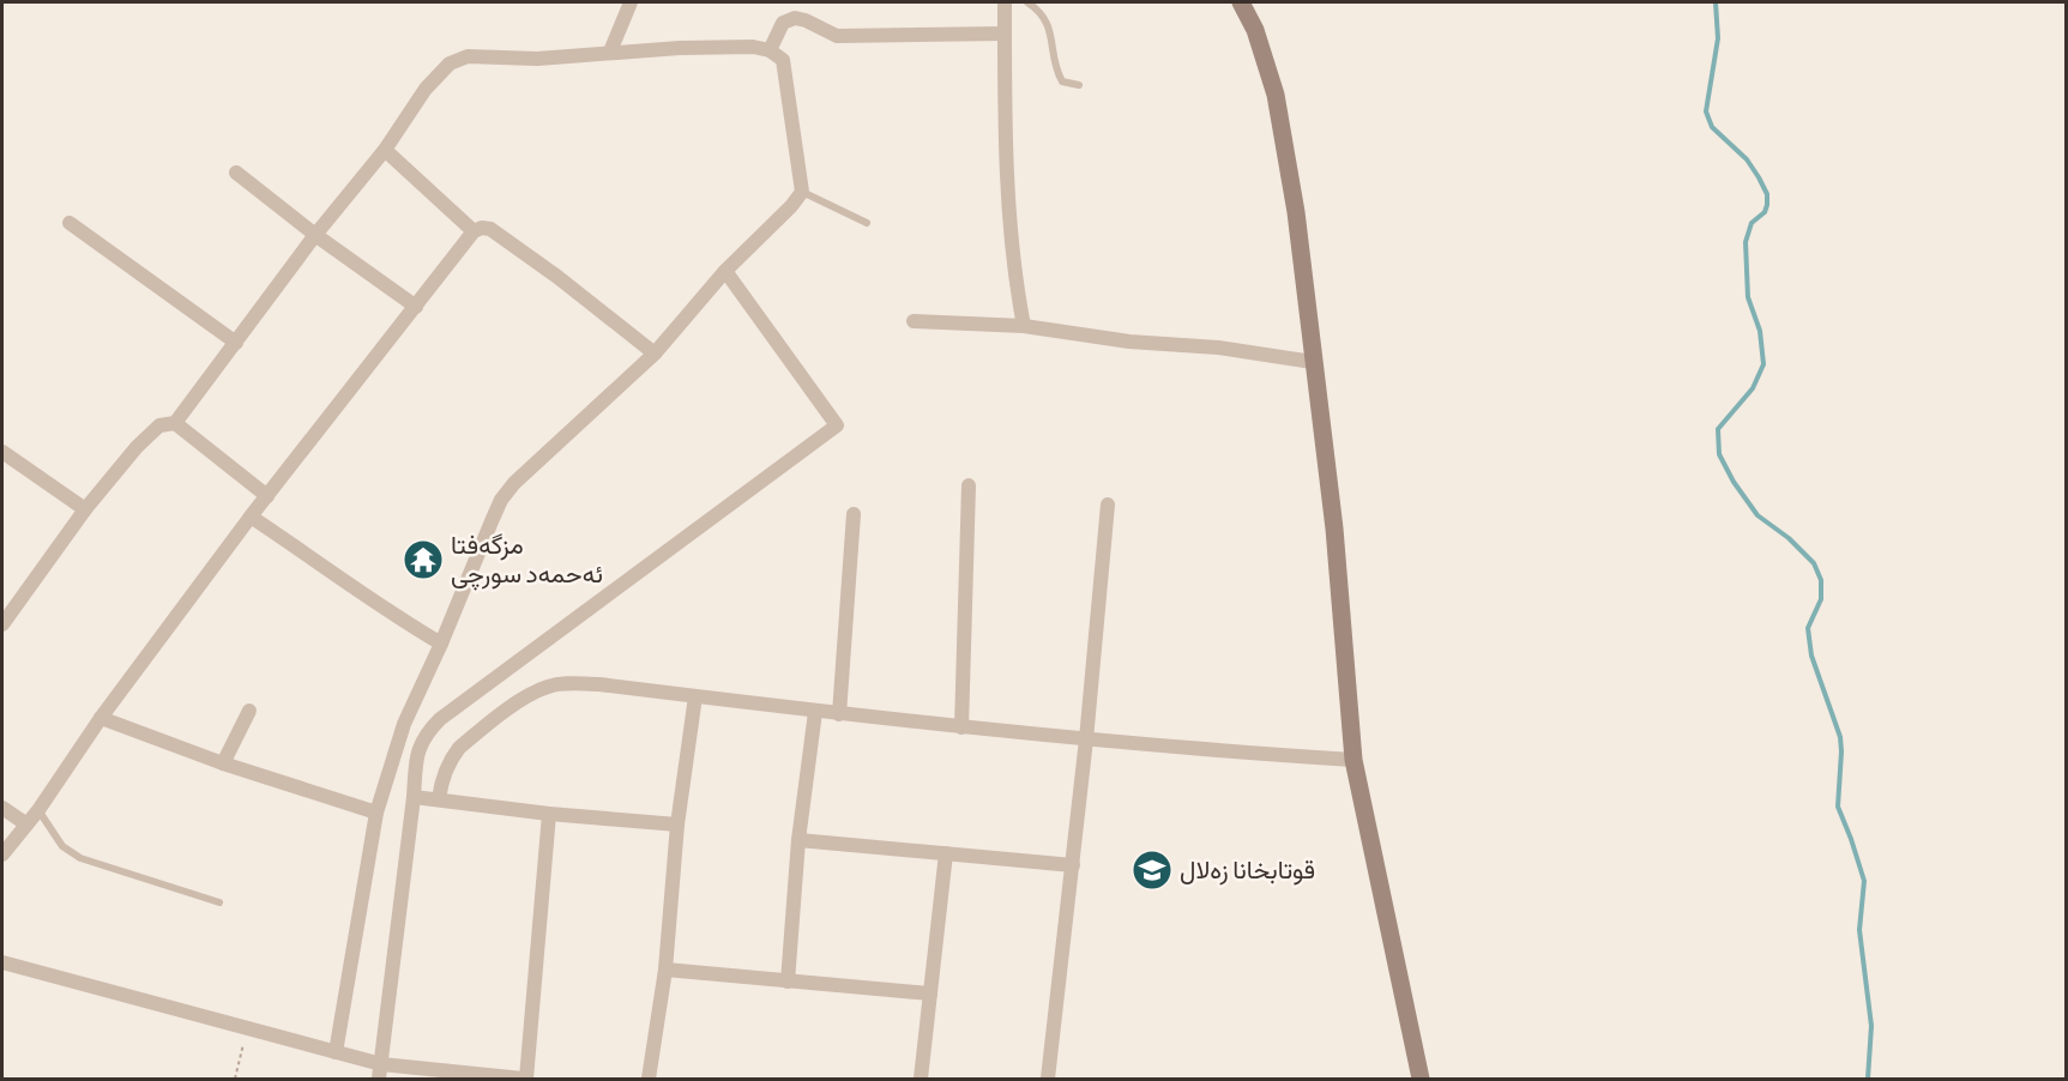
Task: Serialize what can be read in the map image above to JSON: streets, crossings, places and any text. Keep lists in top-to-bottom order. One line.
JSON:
{"places":{"temple":["مزگەفتا ئەحمەد سورچی"],"school or university":["قوتابخانا زەلال"]}}
